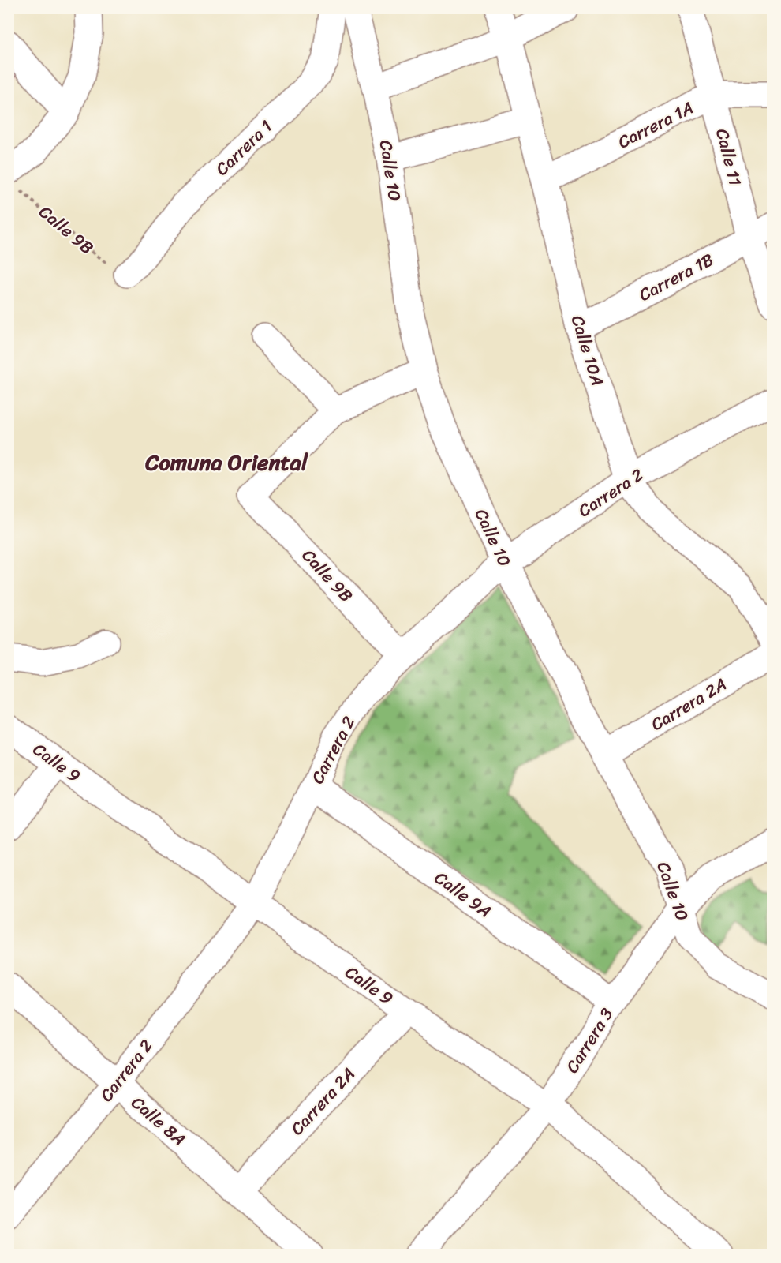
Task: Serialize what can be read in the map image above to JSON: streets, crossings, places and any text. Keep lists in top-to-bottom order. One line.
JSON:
{"streets":{"street":["Carrera 1A","Carrera 1","Calle 11","Calle 10","Calle 9B","Carrera 1B","Calle 10A","Carrera 2","Carrera 2A","Calle 9","Calle 9A","Carrera 3","Calle 8A"]},"crossings":[["Carrera 1A","Calle 11"],["Carrera 1A","Calle 10A"],["Carrera 1","Calle 9B"],["Calle 11","Carrera 1B"],["Calle 10","Carrera 2"],["Calle 10","Carrera 2A"],["Calle 10","Carrera 3"],["Calle 9B","Carrera 2"],["Carrera 1B","Calle 10A"],["Calle 10A","Carrera 2"],["Carrera 2","Calle 9"],["Carrera 2","Calle 9A"],["Carrera 2","Calle 8A"],["Carrera 2A","Calle 9"],["Carrera 2A","Calle 8A"],["Calle 9","Carrera 3"],["Calle 9A","Carrera 3"]],"districts":["Comuna Oriental"]}
